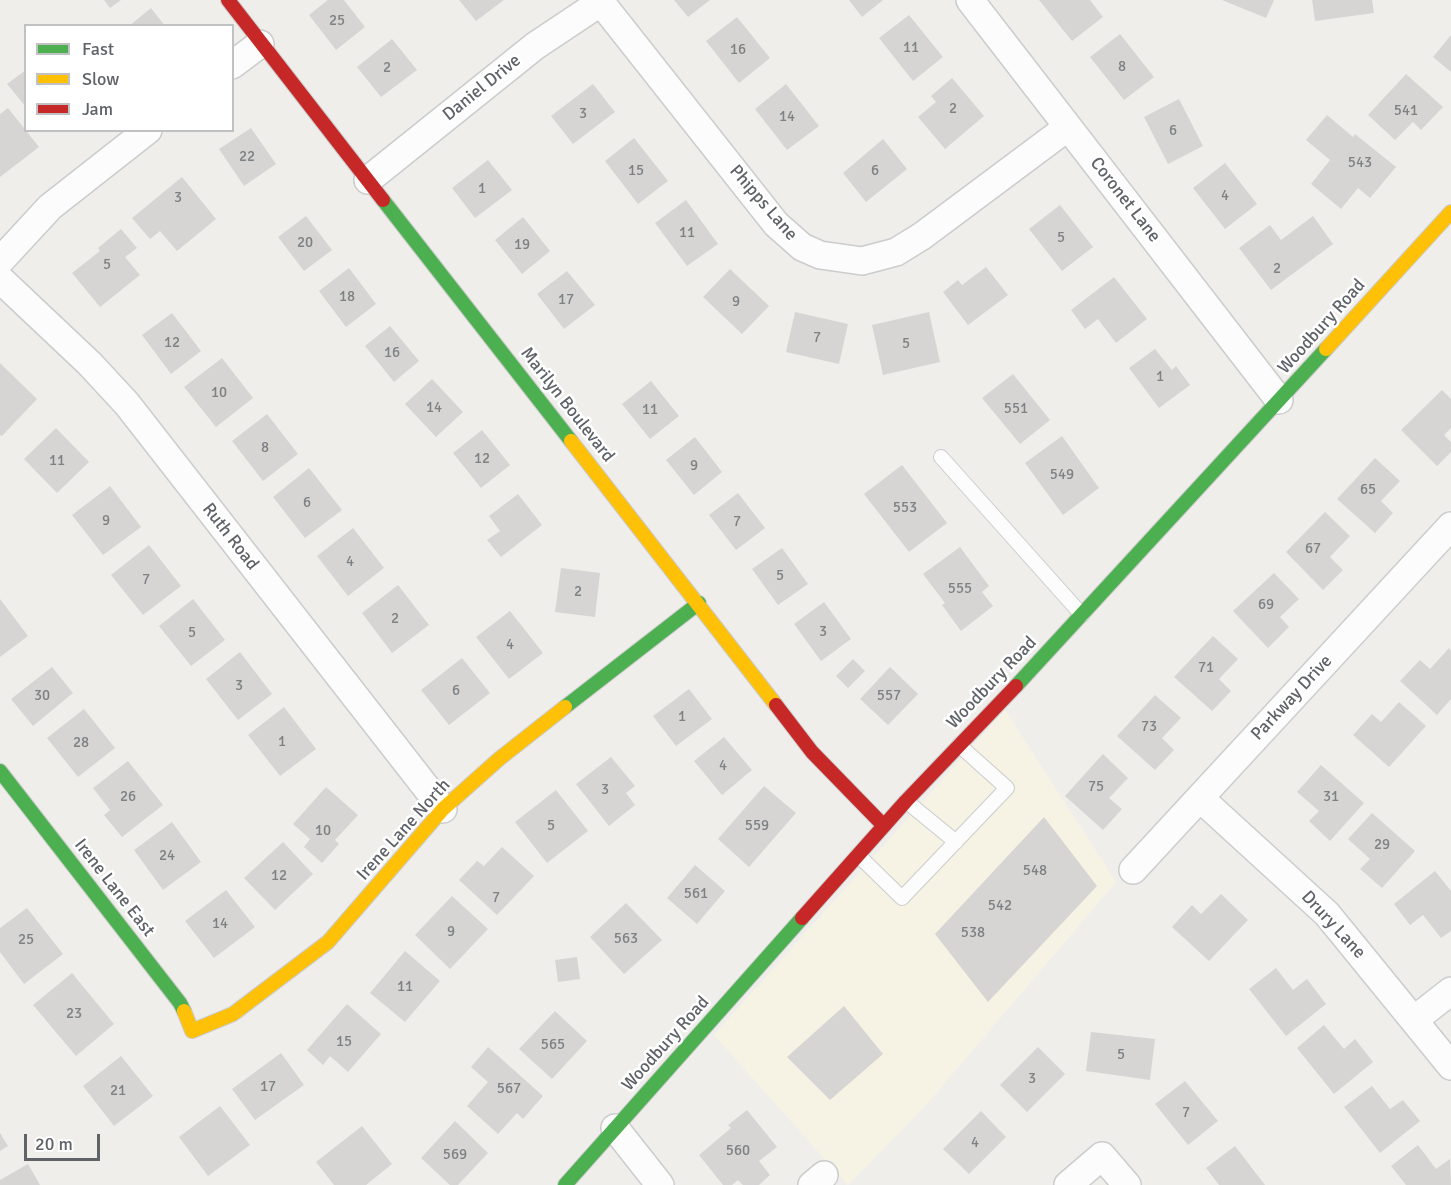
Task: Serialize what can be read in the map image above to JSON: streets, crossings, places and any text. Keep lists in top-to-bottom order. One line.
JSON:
{"streets":{"street":["Daniel Drive","Coronet Lane","Phipps Lane","Woodbury Road","Marilyn Boulevard","Ruth Road","Parkway Drive","Irene Lane North","Irene Lane East","Drury Lane"]},"crossings":[["Daniel Drive","Phipps Lane"],["Daniel Drive","Marilyn Boulevard"],["Coronet Lane","Phipps Lane"],["Coronet Lane","Woodbury Road"],["Woodbury Road","Marilyn Boulevard"],["Marilyn Boulevard","Irene Lane North"],["Ruth Road","Irene Lane North"],["Parkway Drive","Drury Lane"],["Irene Lane North","Irene Lane East"]],"house_numbers":["25","11","16","8","2","2","541","3","14","6","22","543","15","6","1","4","3","11","5","20","19","5","2","18","17","9","7","12","5","16","1","10","14","551","11","8","12","11","9","549","65","6","553","9","7","67","4","5","7","555","2","69","2","3","5","4","71","3","6","30","557","1","73","1","28","4","75","3","26","31","5","559","10","29","24","548","12","561","7","542","14","9","538","563","25","11","23","15","565","5","3","17","567","21","7","4","560","569"],"legend":["Fast","Slow","Jam"],"scale_bar":"20 m"}
